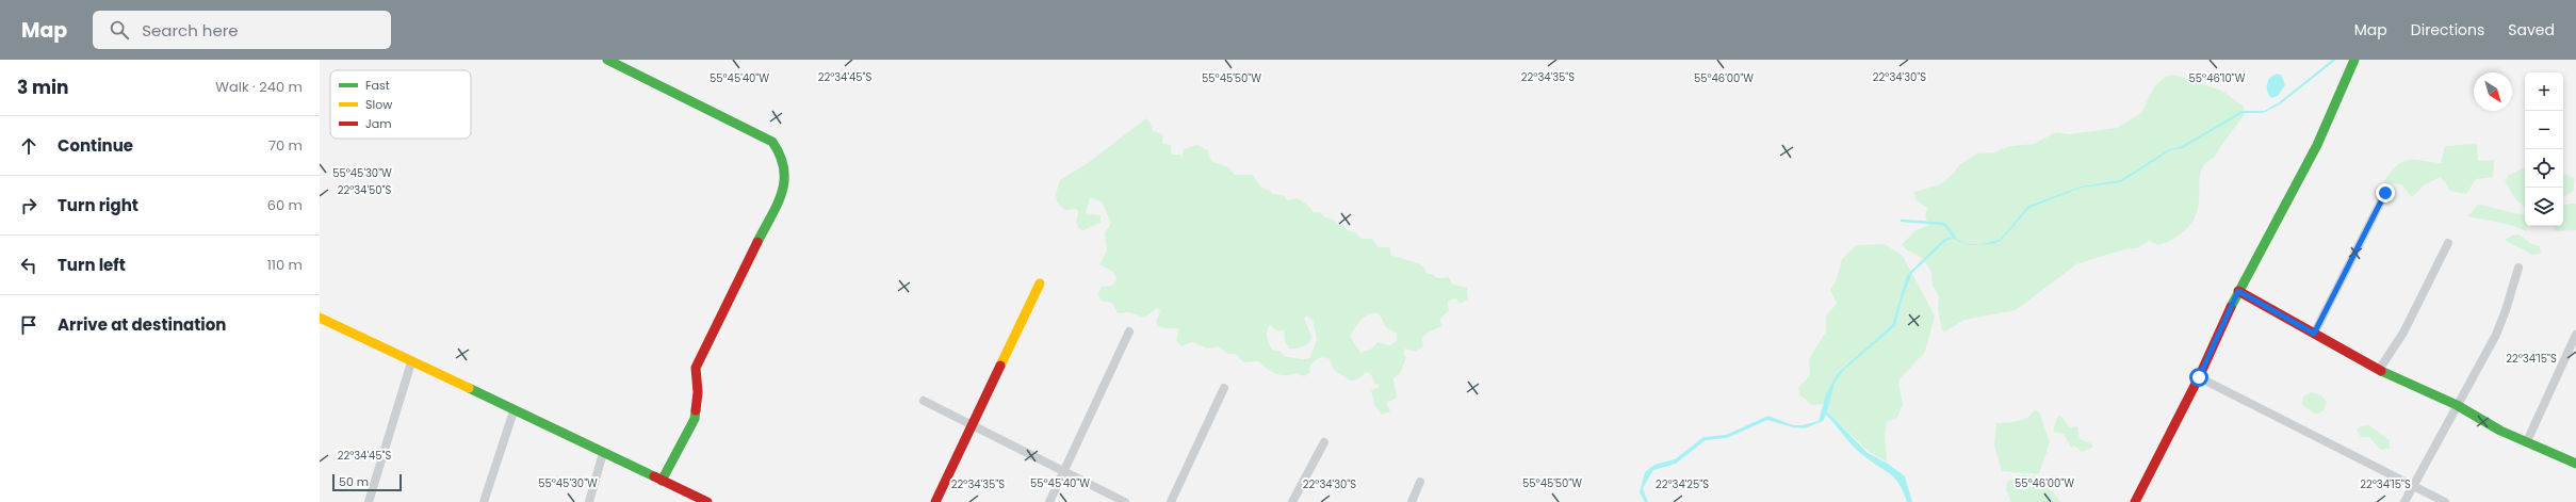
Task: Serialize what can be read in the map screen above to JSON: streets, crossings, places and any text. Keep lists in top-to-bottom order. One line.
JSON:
{"legend":["Fast","Slow","Jam"],"scale_bar":"50 m","north":"bottom right","page":{"header":"Map","search":"Search here","nav":["Map","Directions","Saved"],"heading":["3 min","Walk · 240 m"],"map_buttons":["+","−"],"list":[["Continue","70 m"],["Turn right","60 m"],["Turn left","110 m"],"Arrive at destination"],"scale":"50 m"},"coordinates":["22°34'45\"S","22°34'35\"S","22°34'30\"S","55°45'40\"W","55°45'50\"W","55°46'10\"W","55°46'00\"W","55°45'30\"W","22°34'50\"S","22°34'15\"S","22°34'25\"S"]}
